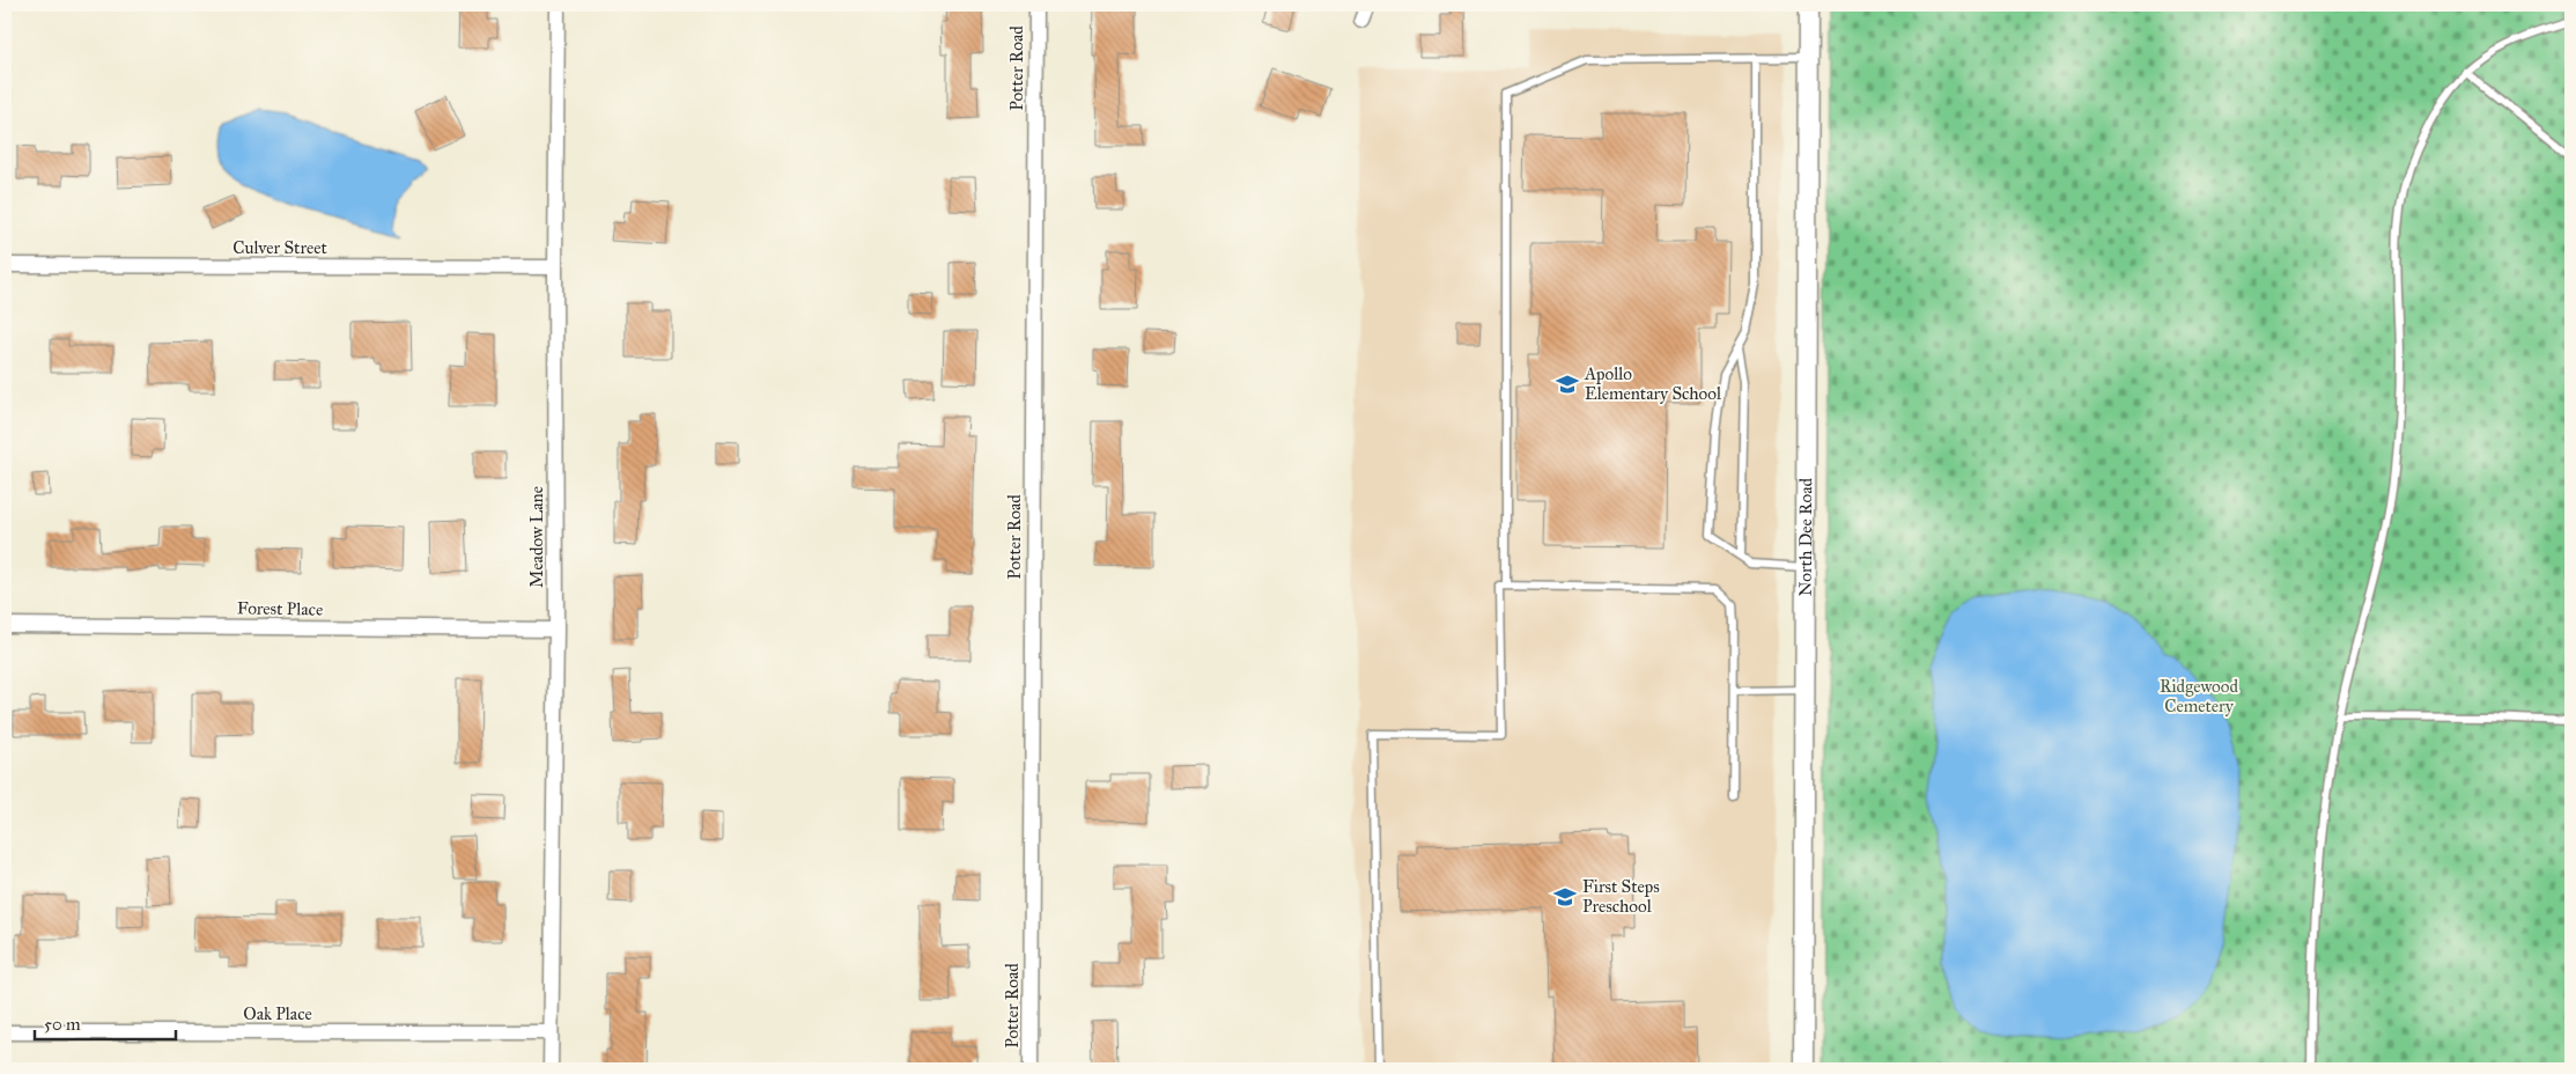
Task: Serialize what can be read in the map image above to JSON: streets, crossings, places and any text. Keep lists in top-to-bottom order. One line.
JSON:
{"streets":{"street":["Potter Road","Culver Street","Meadow Lane","North Dee Road","Forest Place","Oak Place"]},"crossings":[["Culver Street","Meadow Lane"],["Meadow Lane","Forest Place"],["Meadow Lane","Oak Place"]],"parks":["Ridgewood Cemetery"],"places":{"school or university":["Apollo Elementary School","First Steps Preschool"]},"scale_bar":"50 m"}
